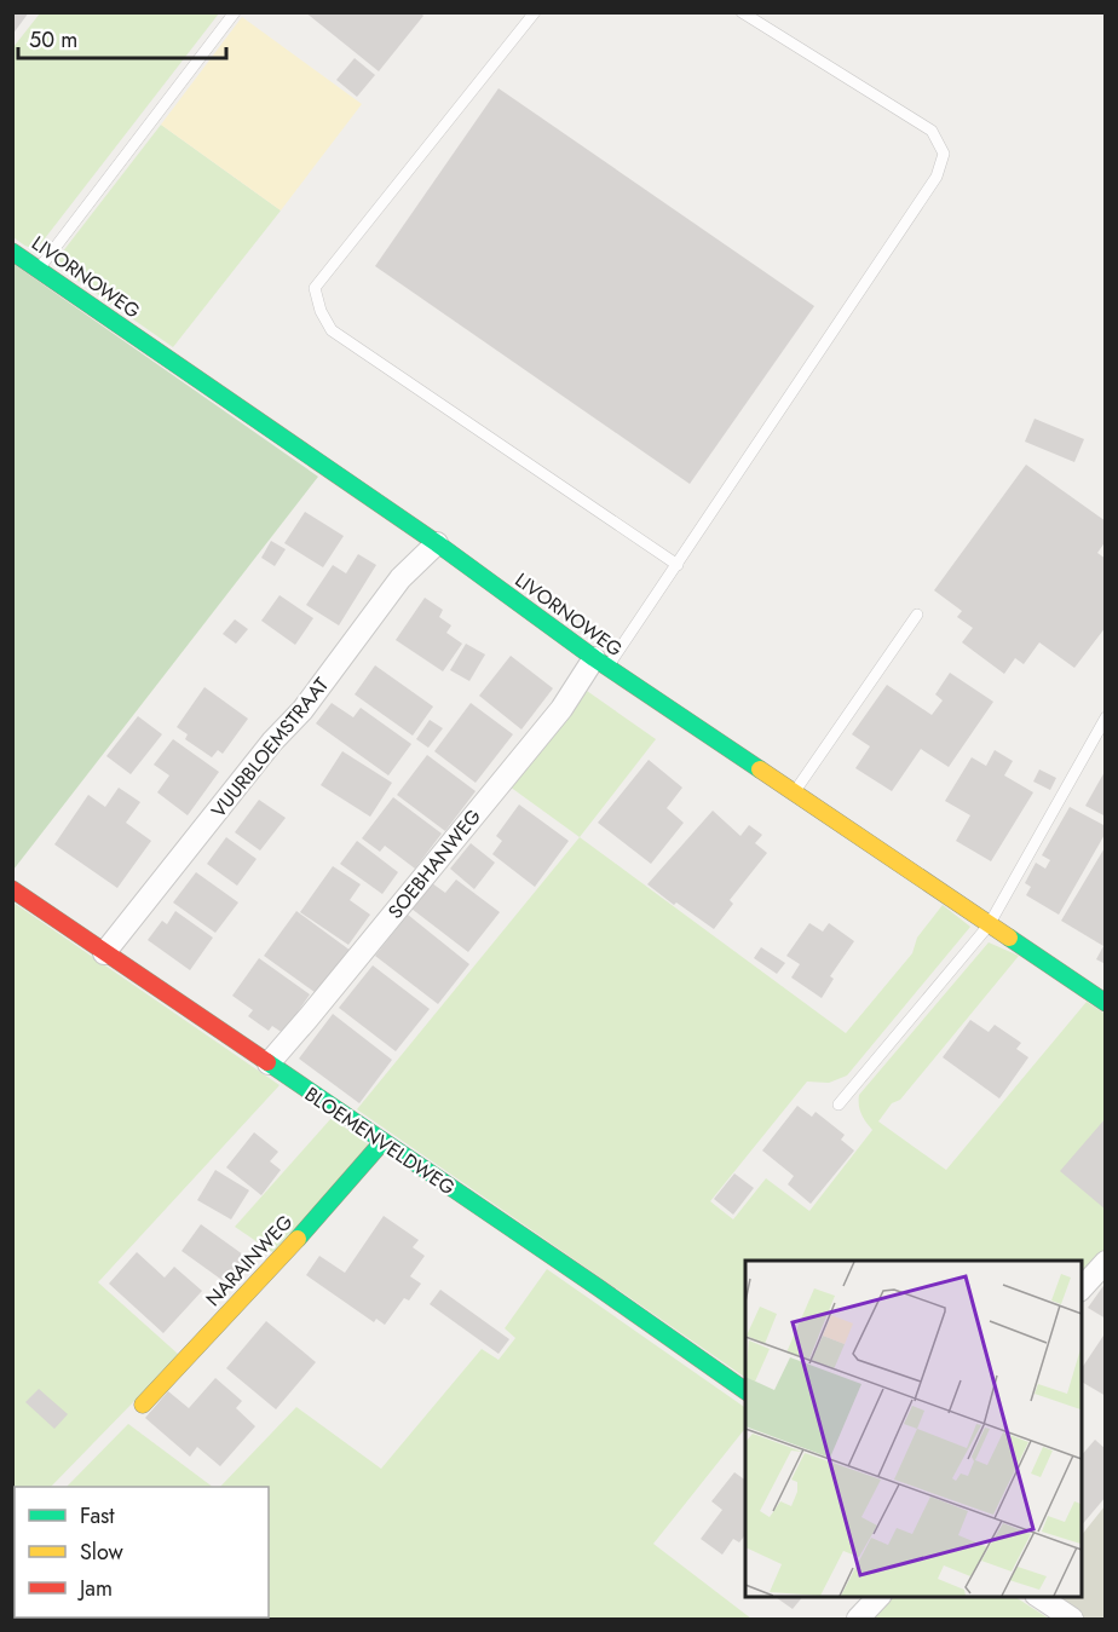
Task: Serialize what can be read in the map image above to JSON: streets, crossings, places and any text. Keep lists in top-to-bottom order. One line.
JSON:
{"streets":{"street":["LIVORNOWEG","VUURBLOEMSTRAAT","SOEBHANWEG","BLOEMENVELDWEG","NARAINWEG"]},"crossings":[["LIVORNOWEG","VUURBLOEMSTRAAT"],["LIVORNOWEG","SOEBHANWEG"],["VUURBLOEMSTRAAT","BLOEMENVELDWEG"],["SOEBHANWEG","BLOEMENVELDWEG"],["BLOEMENVELDWEG","NARAINWEG"]],"legend":["Fast","Slow","Jam"],"scale_bar":"50 m"}
